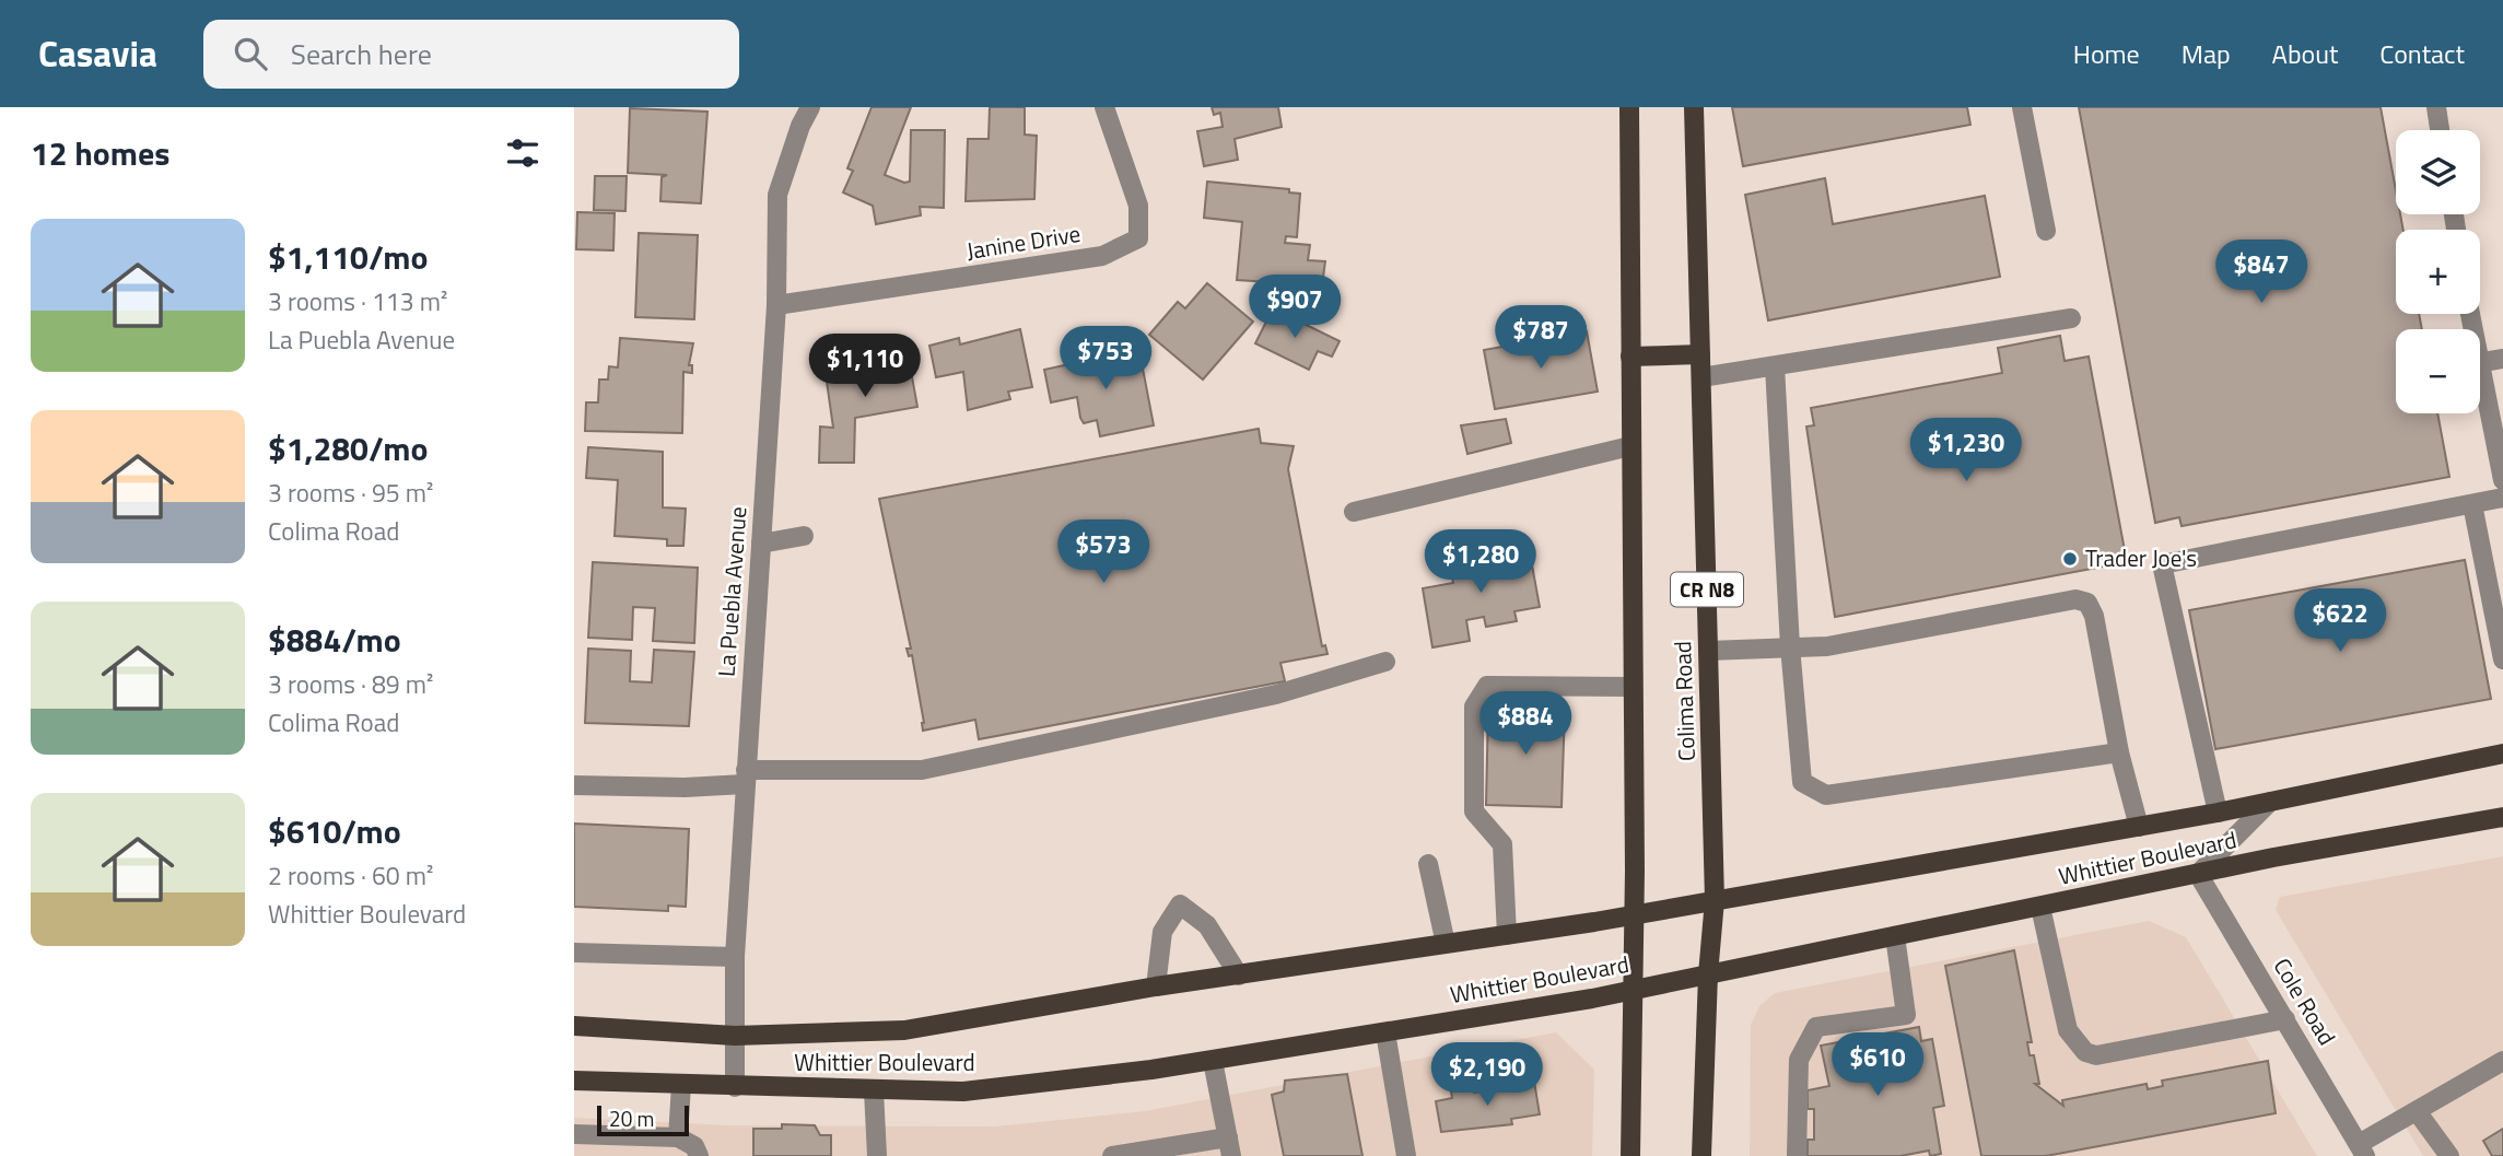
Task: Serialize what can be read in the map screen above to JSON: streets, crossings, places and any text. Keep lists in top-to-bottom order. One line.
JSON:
{"streets":{"main road":["CR N8","Colima Road","Whittier Boulevard"],"street":["Janine Drive","La Puebla Avenue","Cole Road"]},"crossings":[["Janine Drive","La Puebla Avenue"],["La Puebla Avenue","Whittier Boulevard"],["Colima Road","Whittier Boulevard"],["Whittier Boulevard","Cole Road"]],"places":["Trader Joe's"],"scale_bar":"20 m","page":{"header":"Casavia","search":"Search here","nav":["Home","Map","About","Contact"],"heading":"12 homes","map_buttons":["+","−"],"list":[{"name":"$1,110/mo","note":"3 rooms · 113 m² · La Puebla Avenue"},{"name":"$1,280/mo","note":"3 rooms · 95 m² · Colima Road"},{"name":"$884/mo","note":"3 rooms · 89 m² · Colima Road"},{"name":"$610/mo","note":"2 rooms · 60 m² · Whittier Boulevard"}],"price":["$847","$907","$787","$753","$1,110","$1,230","$573","$1,280","$622","$884","$610","$2,190"],"scale":"20 m"}}
